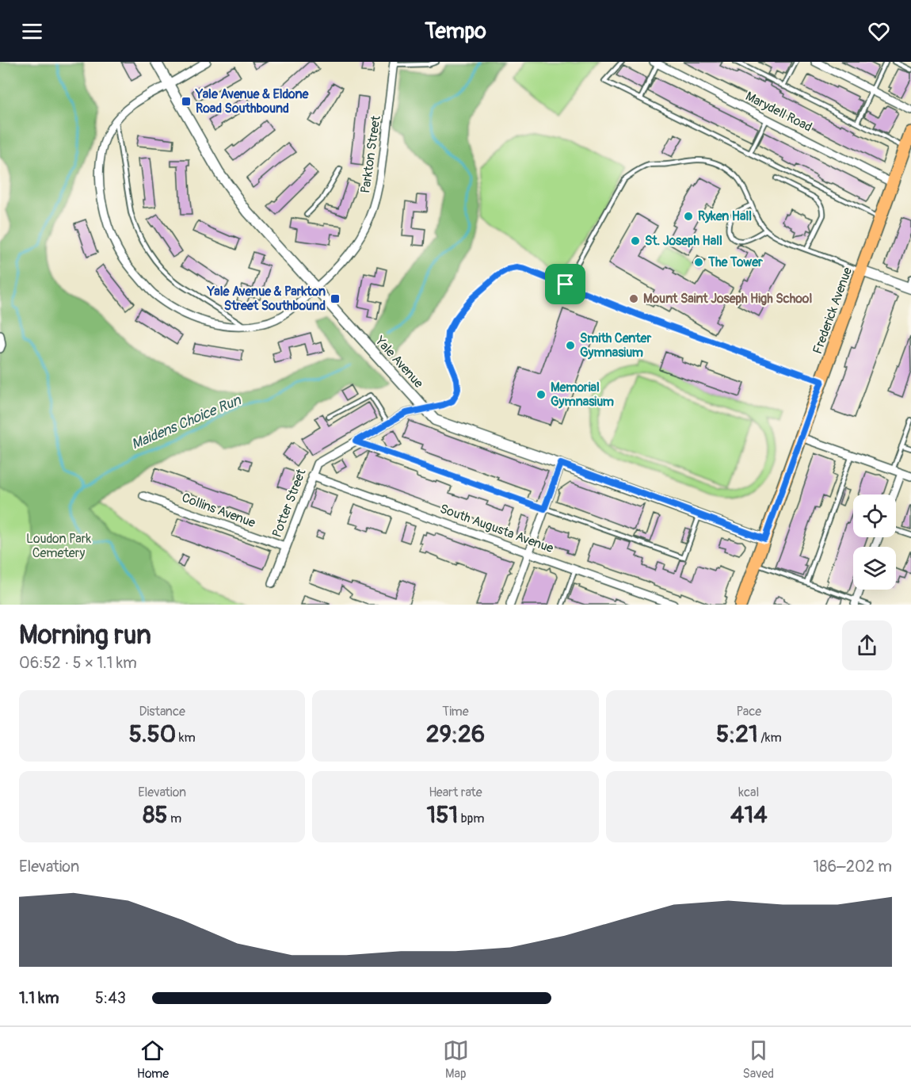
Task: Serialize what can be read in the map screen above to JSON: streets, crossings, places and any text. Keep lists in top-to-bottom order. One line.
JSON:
{"streets":{"main road":["Frederick Avenue"],"street":["Marydell Road","Parkton Street","Yale Avenue","Potter Street","Collins Avenue","South Augusta Avenue"]},"crossings":[["Marydell Road","Frederick Avenue"],["Parkton Street","Yale Avenue"],["Frederick Avenue","Yale Avenue"],["Yale Avenue","Potter Street"],["Potter Street","Collins Avenue"],["Potter Street","South Augusta Avenue"]],"water":["Maidens Choice Run"],"parks":["Loudon Park Cemetery"],"places":{"transit":["Yale Avenue & Eldone Road Southbound","Yale Avenue & Parkton Street Southbound"],"other":["Ryken Hall","St. Joseph Hall","The Tower","Mount Saint Joseph High School","Smith Center Gymnasium","Memorial Gymnasium"]},"page":{"header":"Tempo","heading":["Morning run","06:52 · 5 × 1.1 km"],"stats":[["Distance","5.50 km"],["Time","29:26"],["Pace","5:21 /km"],["Elevation","85 m"],["Heart rate","151 bpm"],["kcal","414"]],"chart":["Elevation","186–202 m"],"list":[{"name":"1.1 km","note":"5:43"}],"tabs":["Home","Map","Saved"]}}
